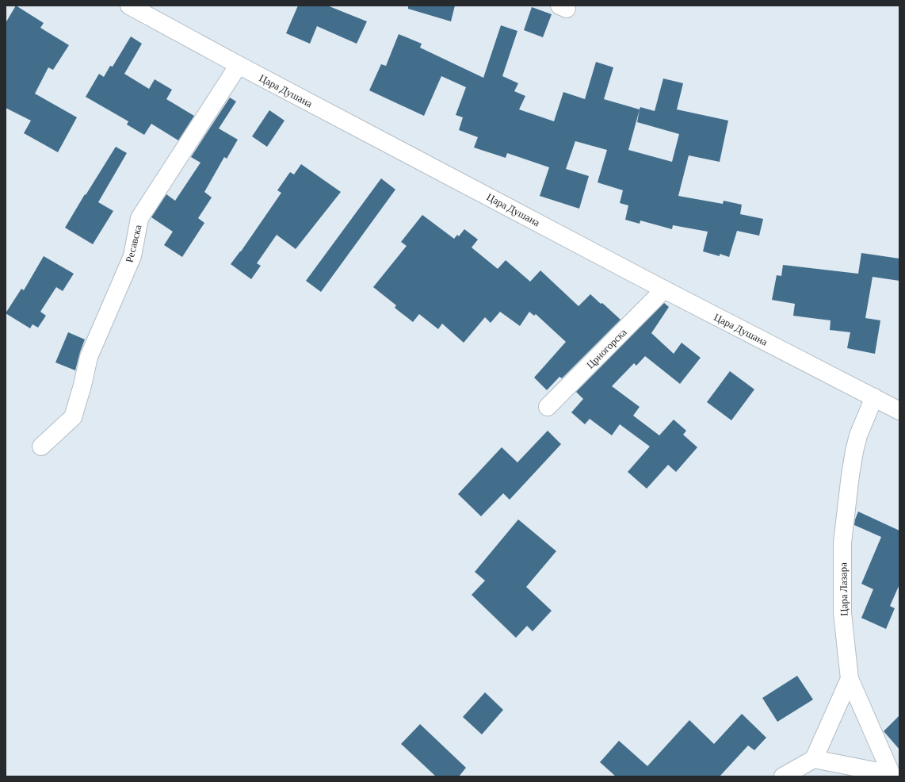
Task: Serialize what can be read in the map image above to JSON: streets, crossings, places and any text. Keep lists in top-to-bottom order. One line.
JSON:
{"streets":{"street":["Цара Душана","Ресавска","Црногорска","Цара Лазара"]},"crossings":[["Цара Душана","Ресавска"],["Цара Душана","Црногорска"],["Цара Душана","Цара Лазара"]]}
